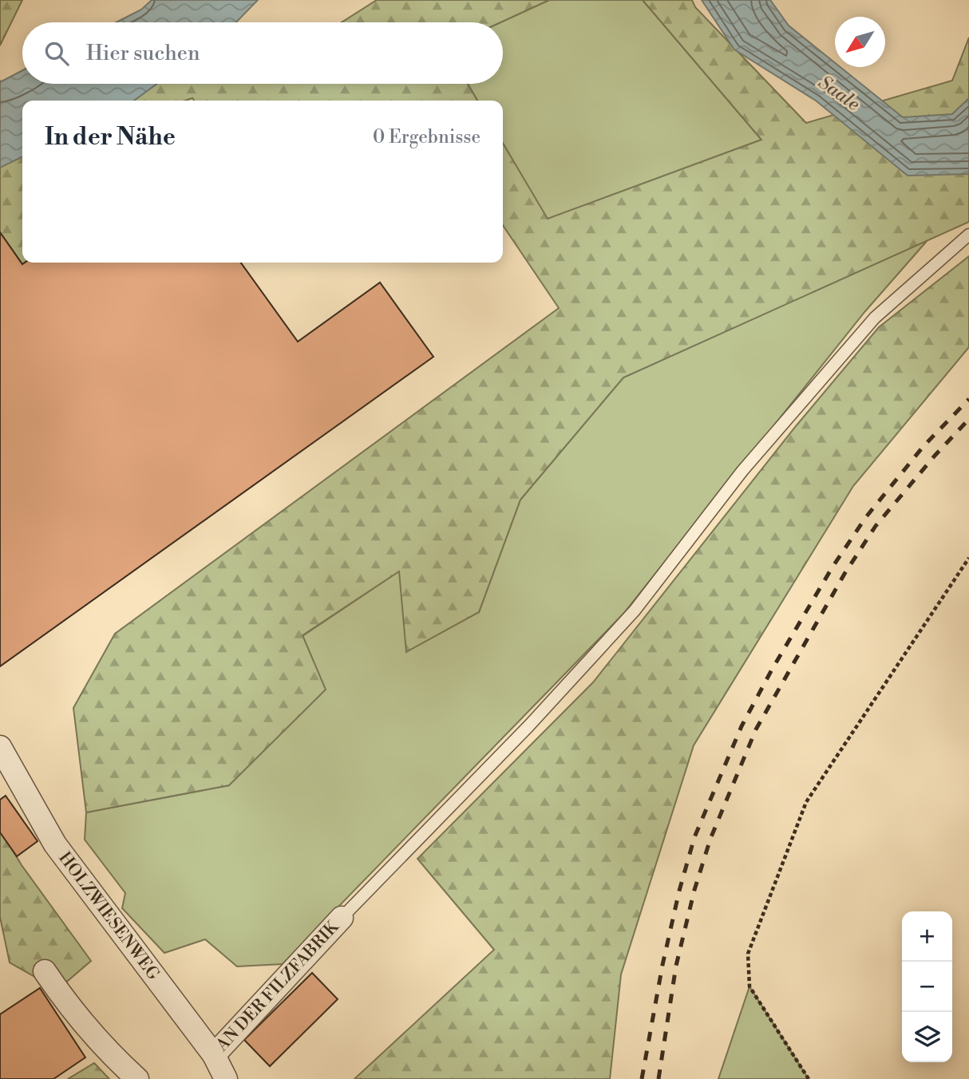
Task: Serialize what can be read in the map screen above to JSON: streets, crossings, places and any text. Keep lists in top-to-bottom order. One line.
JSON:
{"streets":{"street":["HOLZWIESENWEG","AN DER FILZFABRIK"]},"crossings":[["HOLZWIESENWEG","AN DER FILZFABRIK"]],"water":["Saale"],"north":"bottom left","page":{"search":"Hier suchen","heading":["In der Nähe","0 Ergebnisse"],"map_buttons":["+","−"]}}
